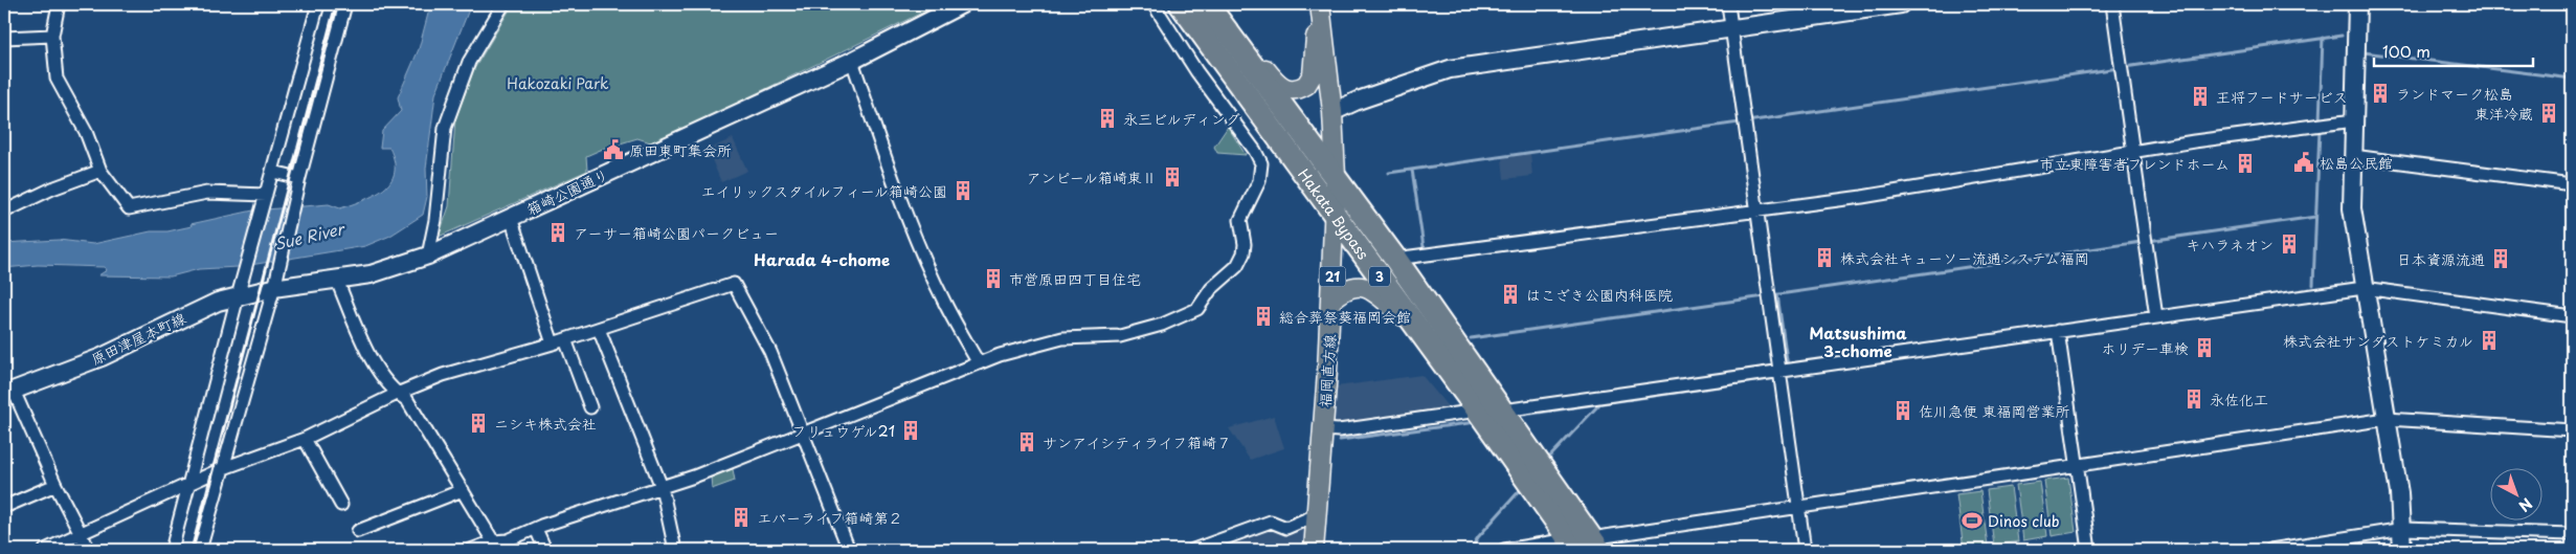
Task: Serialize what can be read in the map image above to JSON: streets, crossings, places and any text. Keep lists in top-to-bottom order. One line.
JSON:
{"streets":{"highway":["Hakata Bypass","3"],"main road":["21","福岡直方線"],"street":["箱崎公園通り","原田津屋本町線"]},"crossings":[["箱崎公園通り","原田津屋本町線"],["Hakata Bypass","福岡直方線"]],"districts":["Harada 4-chome","Matsushima 3-chome"],"water":["Sue River"],"parks":["Hakozaki Park"],"places":{"building":["ランドマーク松島","王将フードサービス","東洋冷蔵","永三ビルディング","市立東障害者フレンドホーム","アンピール箱崎東Ⅱ","エイリックスタイルフィール箱崎公園","アーサー箱崎公園パークビュー","キハラネオン","株式会社キューソー流通システム福岡","日本資源流通","市営原田四丁目住宅","はこざき公園内科医院","総合葬祭葵福岡会館","株式会社サンダストケミカル","ホリデー車検","永佐化工","佐川急便 東福岡営業所","ニシキ株式会社","フリュウゲル21","サンアイシティライフ箱崎７","エバーライフ箱崎第２"],"public building":["原田東町集会所","松島公民館"],"sports":["Dinos club"]},"scale_bar":"100 m","north":"bottom right"}
